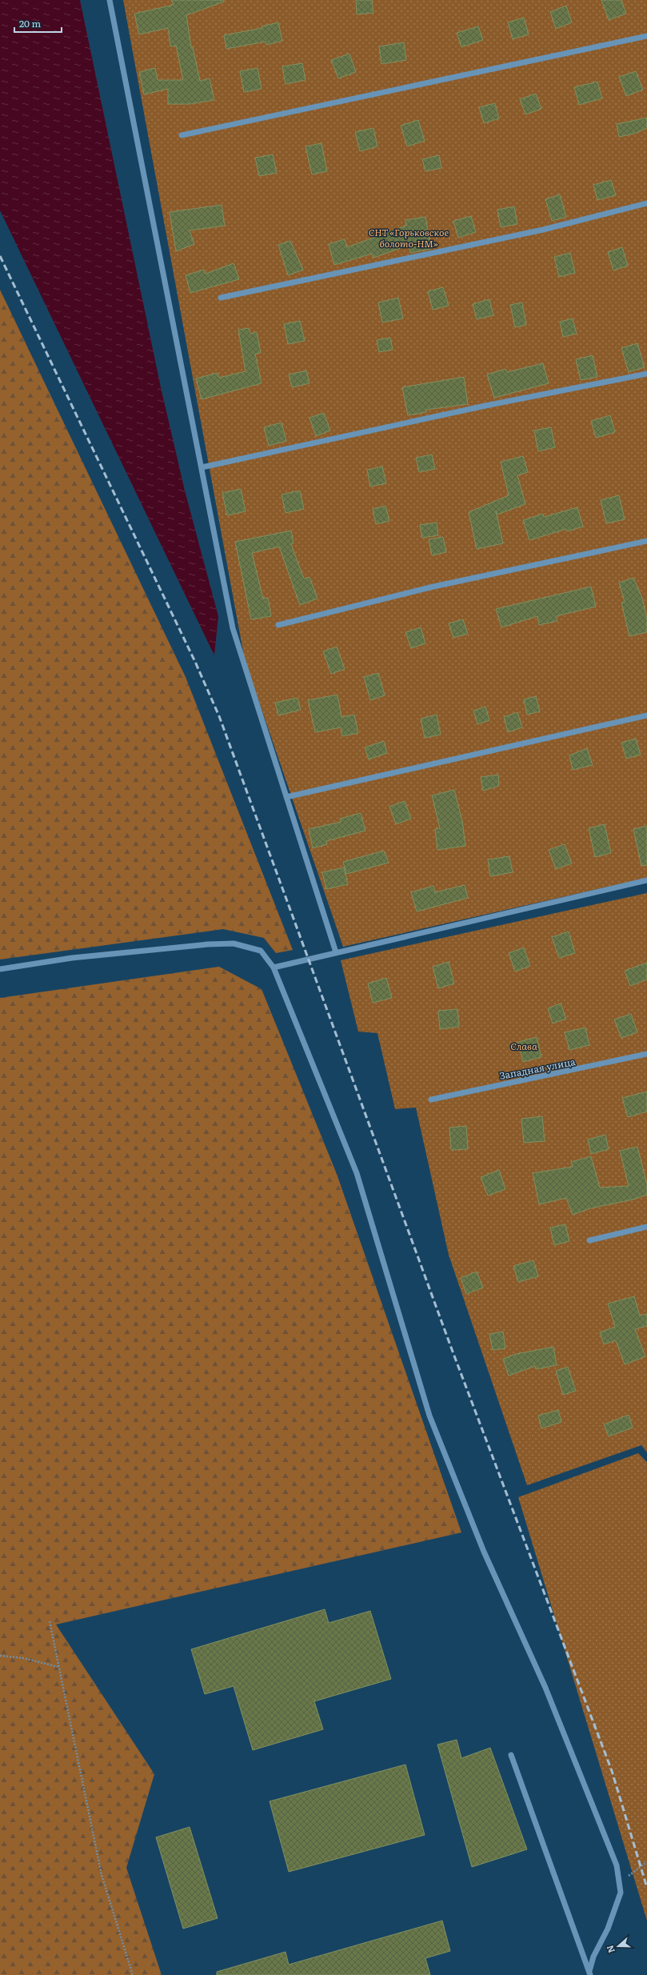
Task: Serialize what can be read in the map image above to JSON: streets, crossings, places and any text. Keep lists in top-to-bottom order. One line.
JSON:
{"streets":{"street":["Западная улица"]},"parks":["СНТ «Горьковское болото-НМ»","Слава"],"scale_bar":"20 m","north":"left"}
